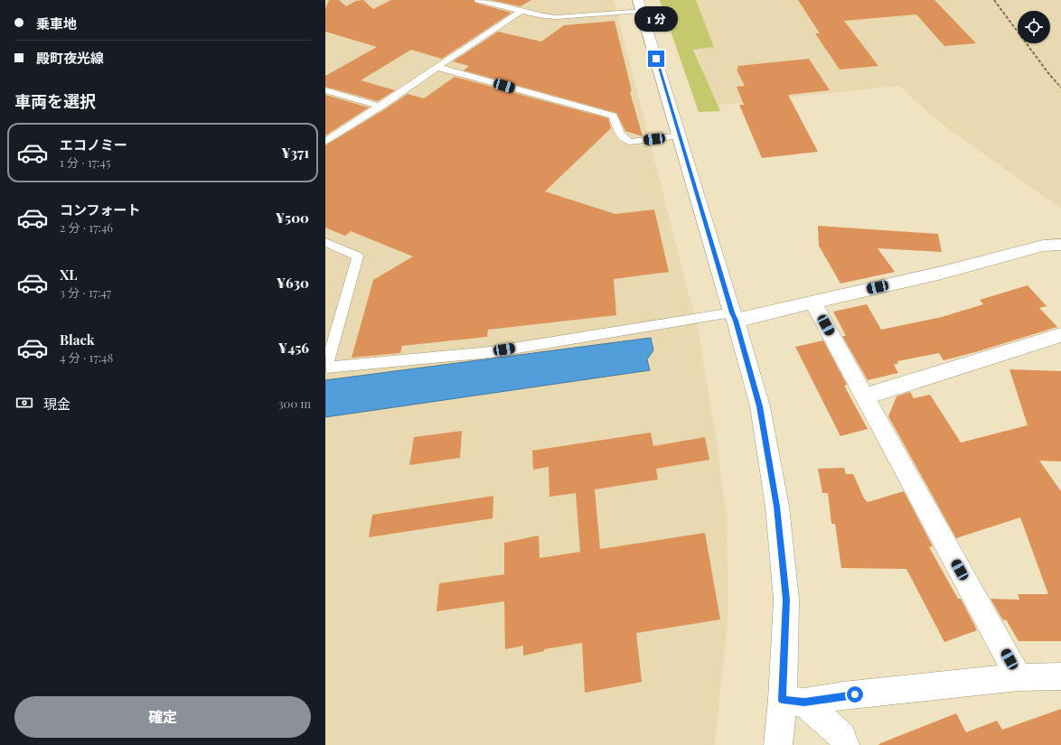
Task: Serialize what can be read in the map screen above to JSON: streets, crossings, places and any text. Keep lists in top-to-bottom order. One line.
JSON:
{"page":{"banner":["乗車地","殿町夜光線"],"bubble":"1 分","heading":"車両を選択","list":[{"name":"エコノミー","note":"1 分 · 17:45","value":"¥371"},{"name":"コンフォート","note":"2 分 · 17:46","value":"¥500"},{"name":"XL","note":"3 分 · 17:47","value":"¥630"},{"name":"Black","note":"4 分 · 17:48","value":"¥456"}],"pay":["現金","300 m"],"buttons":"確定"}}
